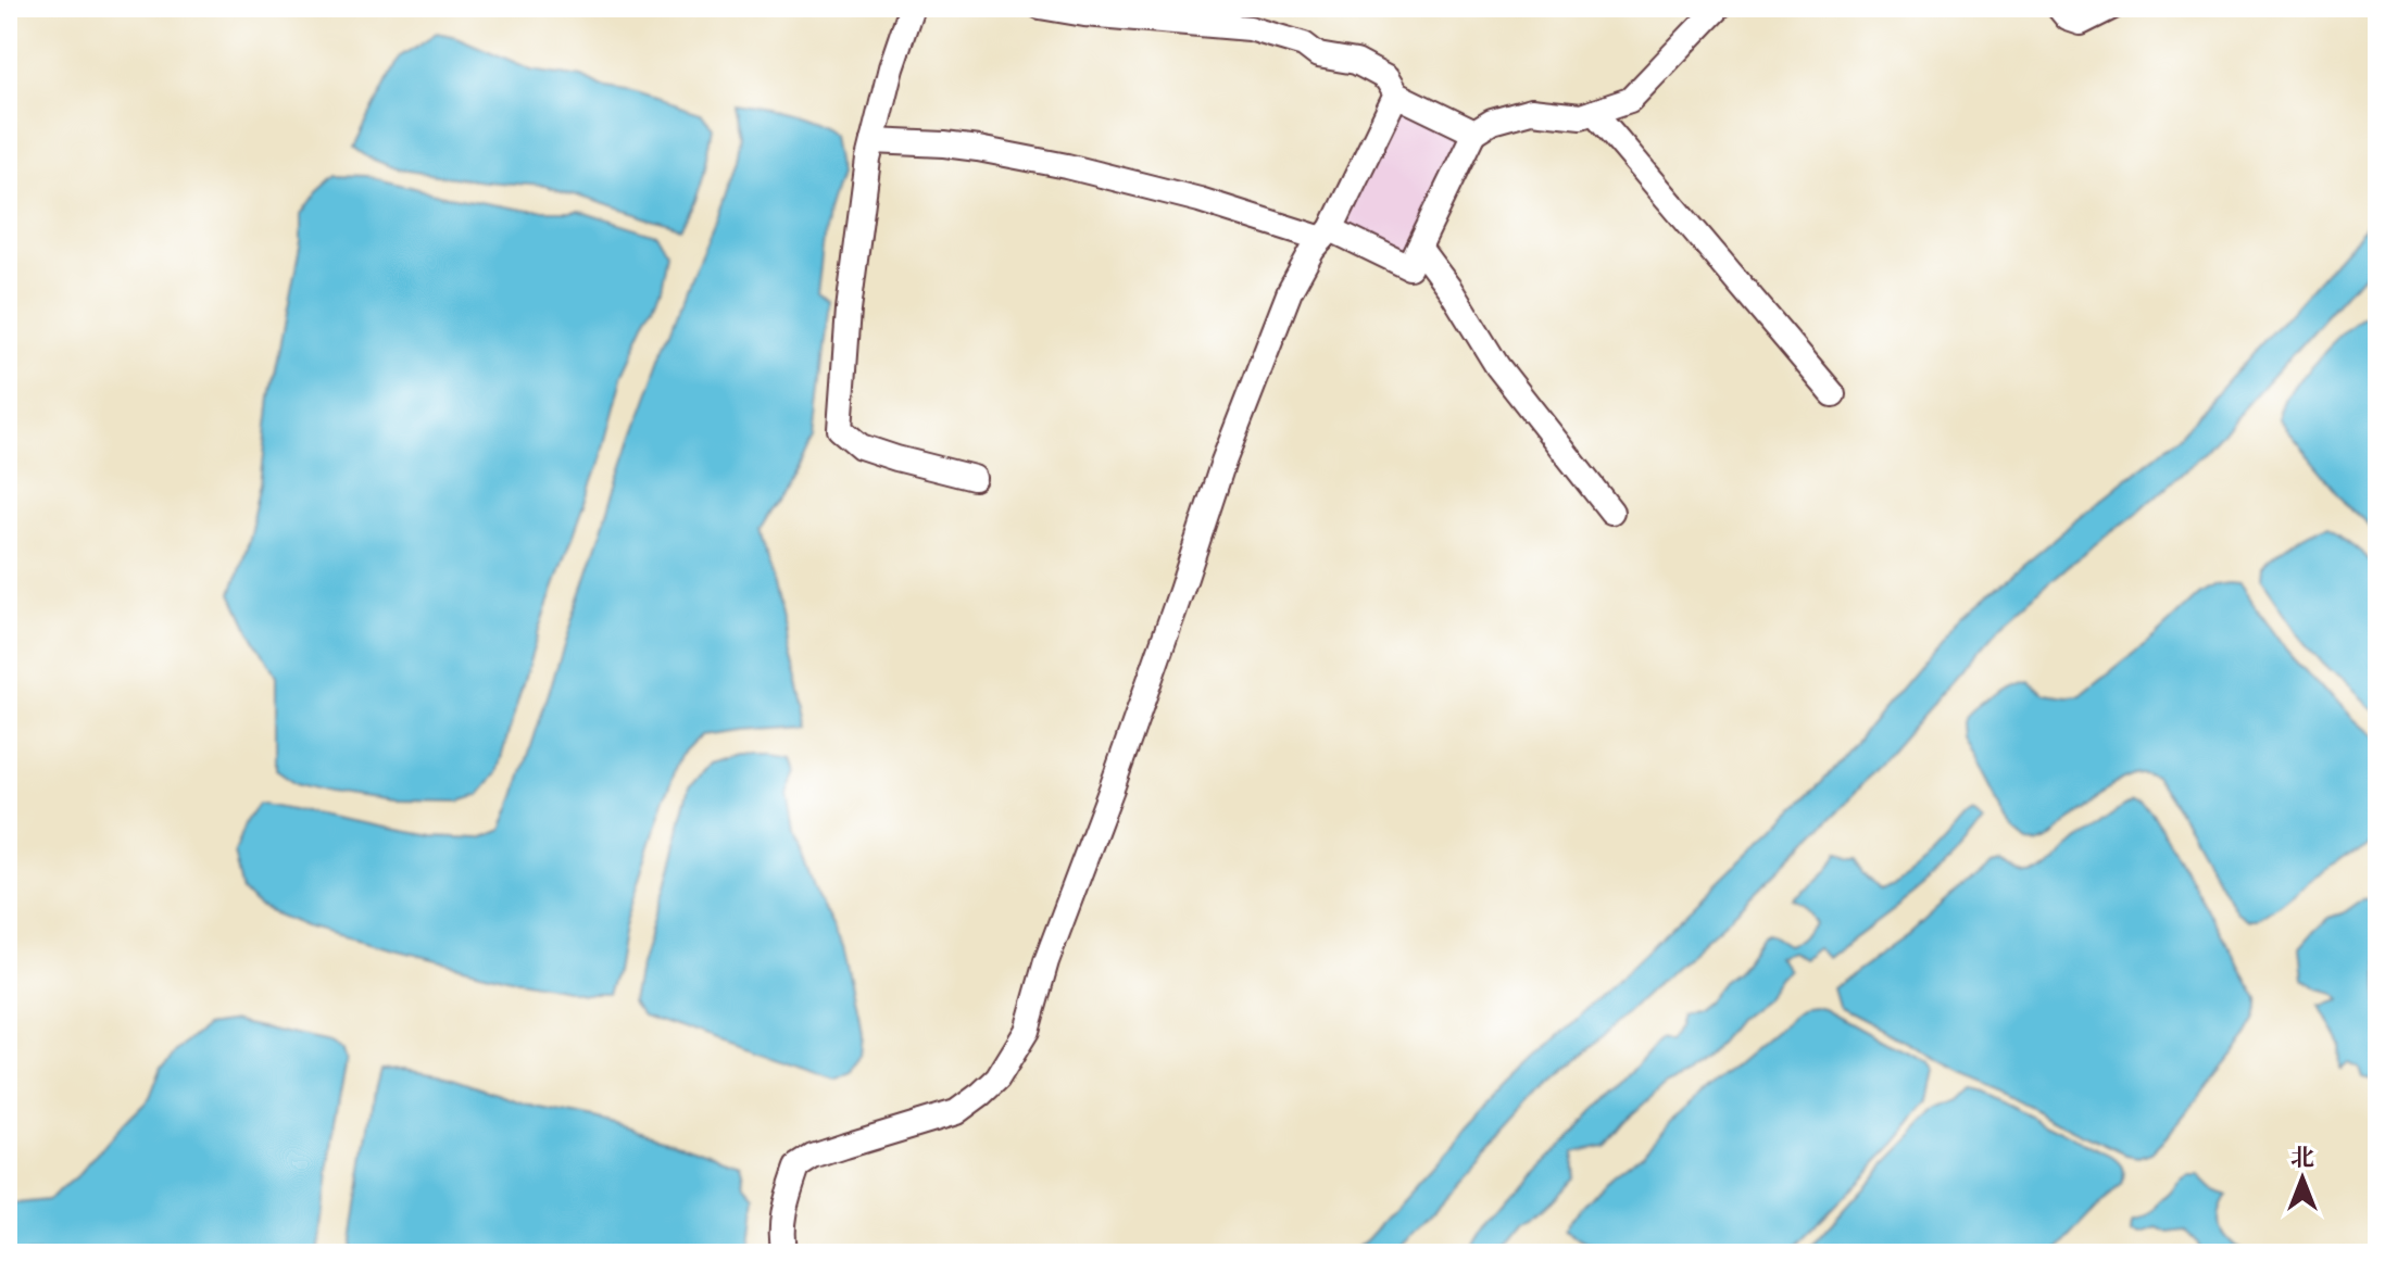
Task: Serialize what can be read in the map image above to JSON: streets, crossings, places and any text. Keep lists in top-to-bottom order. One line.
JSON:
{"north":"top"}
